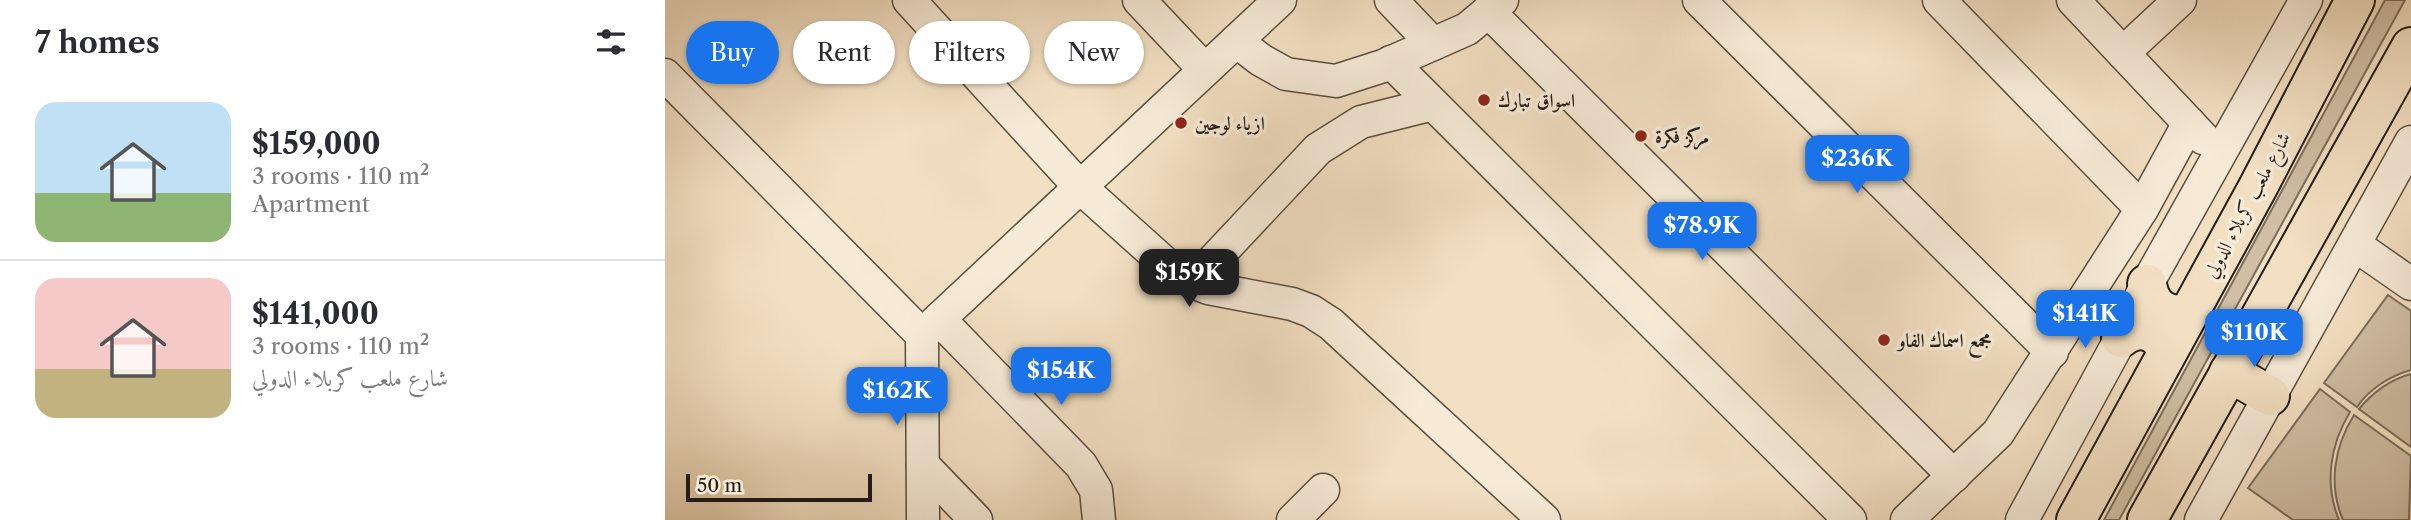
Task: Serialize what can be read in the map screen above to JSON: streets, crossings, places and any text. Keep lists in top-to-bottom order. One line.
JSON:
{"streets":{"main road":["شارع ملعب كربلاء الدولي"]},"places":["اسواق تبارك","ازياء لوجين","مركز فكرة","مجمع اسماك الفاو"],"scale_bar":"50 m","page":{"heading":"7 homes","chip":["Buy","Rent","Filters","New"],"list":[{"name":"$159,000","note":"3 rooms · 110 m² · Apartment"},{"name":"$141,000","note":"3 rooms · 110 m² · شارع ملعب كربلاء الدولي"}],"price":["$236K","$78.9K","$159K","$141K","$110K","$154K","$162K"],"scale":"50 m"}}
